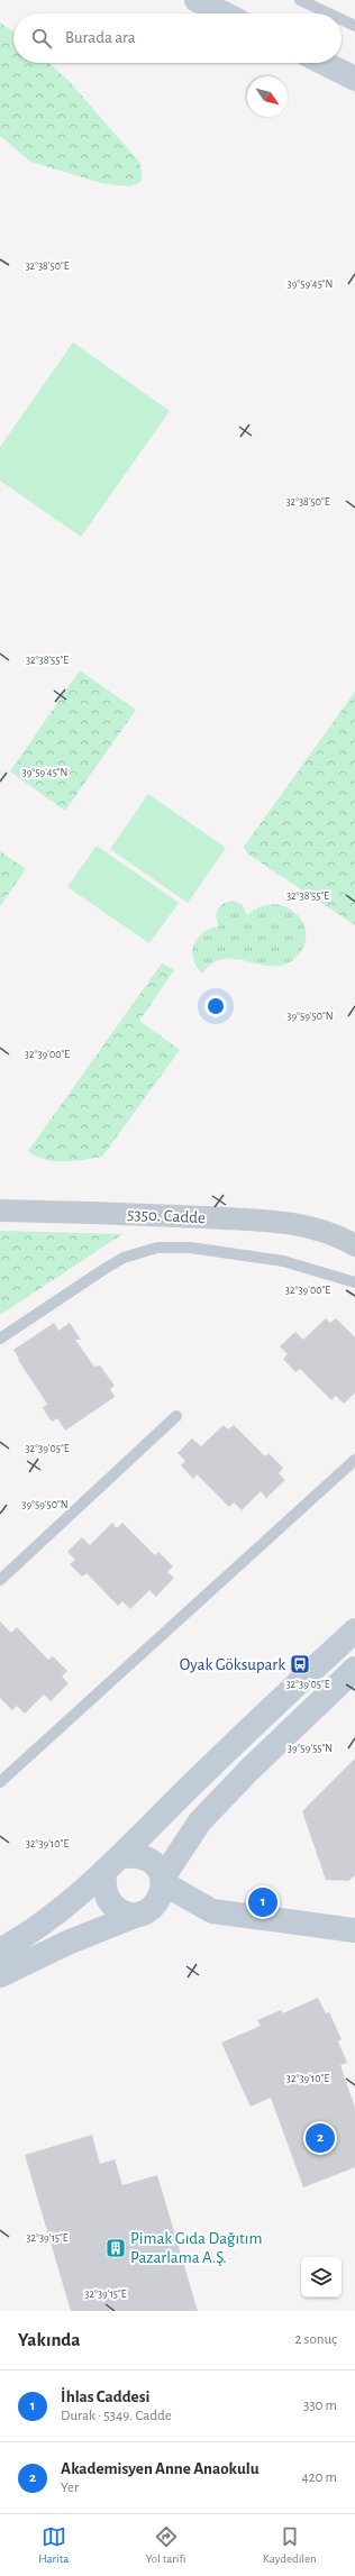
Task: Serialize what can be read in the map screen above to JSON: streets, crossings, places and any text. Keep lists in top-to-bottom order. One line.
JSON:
{"streets":{"street":["5350. Cadde"]},"places":{"bus stop":["Oyak Göksupark"],"building":["Pimak Gıda Dağıtım Pazarlama A.Ş."]},"north":"bottom right","page":{"search":"Burada ara","pins":["1","2"],"heading":["Yakında","2 sonuç"],"list":[{"mark":"1","name":"İhlas Caddesi","note":"Durak · 5349. Cadde","value":"330 m"},{"mark":"2","name":"Akademisyen Anne Anaokulu","note":"Yer","value":"420 m"}],"nav":["Harita","Yol tarifi","Kaydedilen"]},"coordinates":["32°38'50\"E","39°59'45\"N","32°38'55\"E","39°59'50\"N","32°39'00\"E","32°39'05\"E","39°59'55\"N","32°39'10\"E","32°39'15\"E"]}
